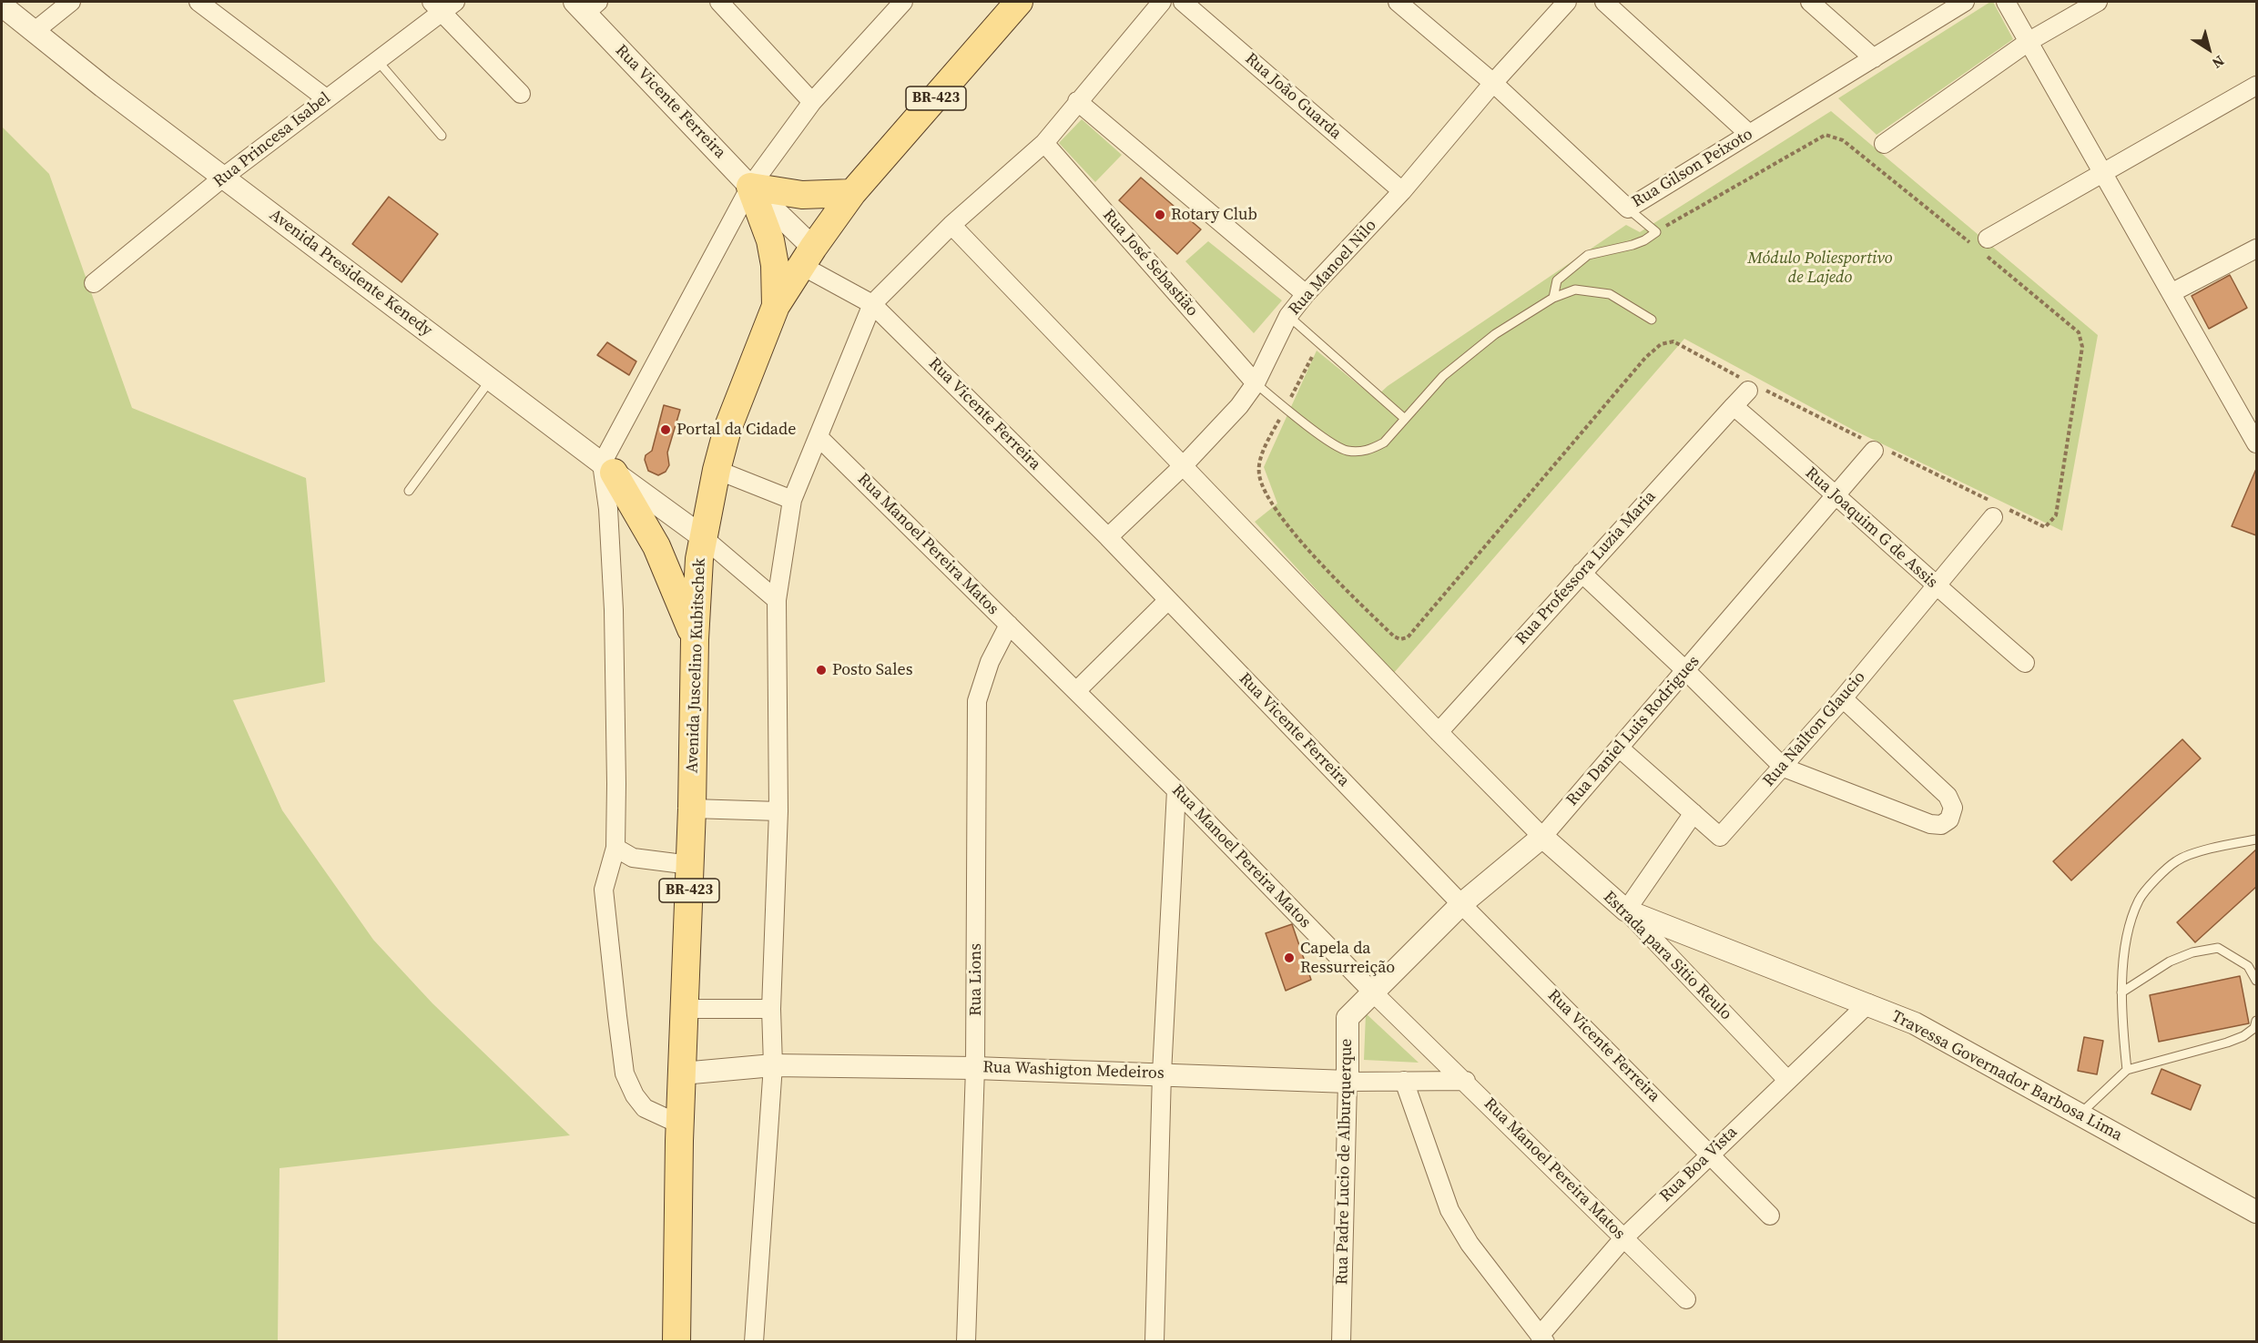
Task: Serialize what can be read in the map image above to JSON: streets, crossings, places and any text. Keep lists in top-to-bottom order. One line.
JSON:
{"streets":{"main road":["BR-423","Avenida Juscelino Kubitschek"],"street":["Rua João Guarda","Rua Vicente Ferreira","Rua Princesa Isabel","Rua Gilson Peixoto","Rua José Sebastião","Rua Manoel Nilo","Avenida Presidente Kenedy","Rua Joaquim G de Assis","Rua Manoel Pereira Matos","Rua Professora Luzia Maria","Rua Nailton Glaucio","Rua Daniel Luis Rodrigues","Estrada para Sitio Reulo","Rua Lions","Rua Washigton Medeiros","Travessa Governador Barbosa Lima","Rua Padre Lucio de Alburquerque","Rua Boa Vista"]},"crossings":[["Rua João Guarda","Rua Manoel Nilo"],["BR-423","Avenida Juscelino Kubitschek"],["Rua Vicente Ferreira","Rua Manoel Nilo"],["Rua Vicente Ferreira","Avenida Juscelino Kubitschek"],["Rua Vicente Ferreira","Rua Daniel Luis Rodrigues"],["Rua Vicente Ferreira","Rua Boa Vista"],["Rua Princesa Isabel","Avenida Presidente Kenedy"],["Rua Gilson Peixoto","Rua Manoel Nilo"],["Rua José Sebastião","Rua Manoel Nilo"],["Avenida Presidente Kenedy","Avenida Juscelino Kubitschek"],["Rua Joaquim G de Assis","Rua Professora Luzia Maria"],["Rua Joaquim G de Assis","Rua Nailton Glaucio"],["Rua Joaquim G de Assis","Rua Daniel Luis Rodrigues"],["Rua Manoel Pereira Matos","Rua Daniel Luis Rodrigues"],["Rua Manoel Pereira Matos","Rua Lions"],["Rua Manoel Pereira Matos","Rua Washigton Medeiros"],["Rua Manoel Pereira Matos","Rua Padre Lucio de Alburquerque"],["Rua Manoel Pereira Matos","Rua Boa Vista"],["Avenida Juscelino Kubitschek","Rua Washigton Medeiros"],["Rua Nailton Glaucio","Rua Daniel Luis Rodrigues"],["Rua Daniel Luis Rodrigues","Estrada para Sitio Reulo"],["Rua Daniel Luis Rodrigues","Rua Padre Lucio de Alburquerque"],["Estrada para Sitio Reulo","Travessa Governador Barbosa Lima"],["Estrada para Sitio Reulo","Rua Boa Vista"],["Rua Lions","Rua Washigton Medeiros"],["Rua Washigton Medeiros","Rua Padre Lucio de Alburquerque"],["Travessa Governador Barbosa Lima","Rua Boa Vista"]],"parks":["Módulo Poliesportivo de Lajedo"],"places":["Rotary Club","Portal da Cidade","Posto Sales","Capela da Ressurreição"],"north":"bottom right"}
